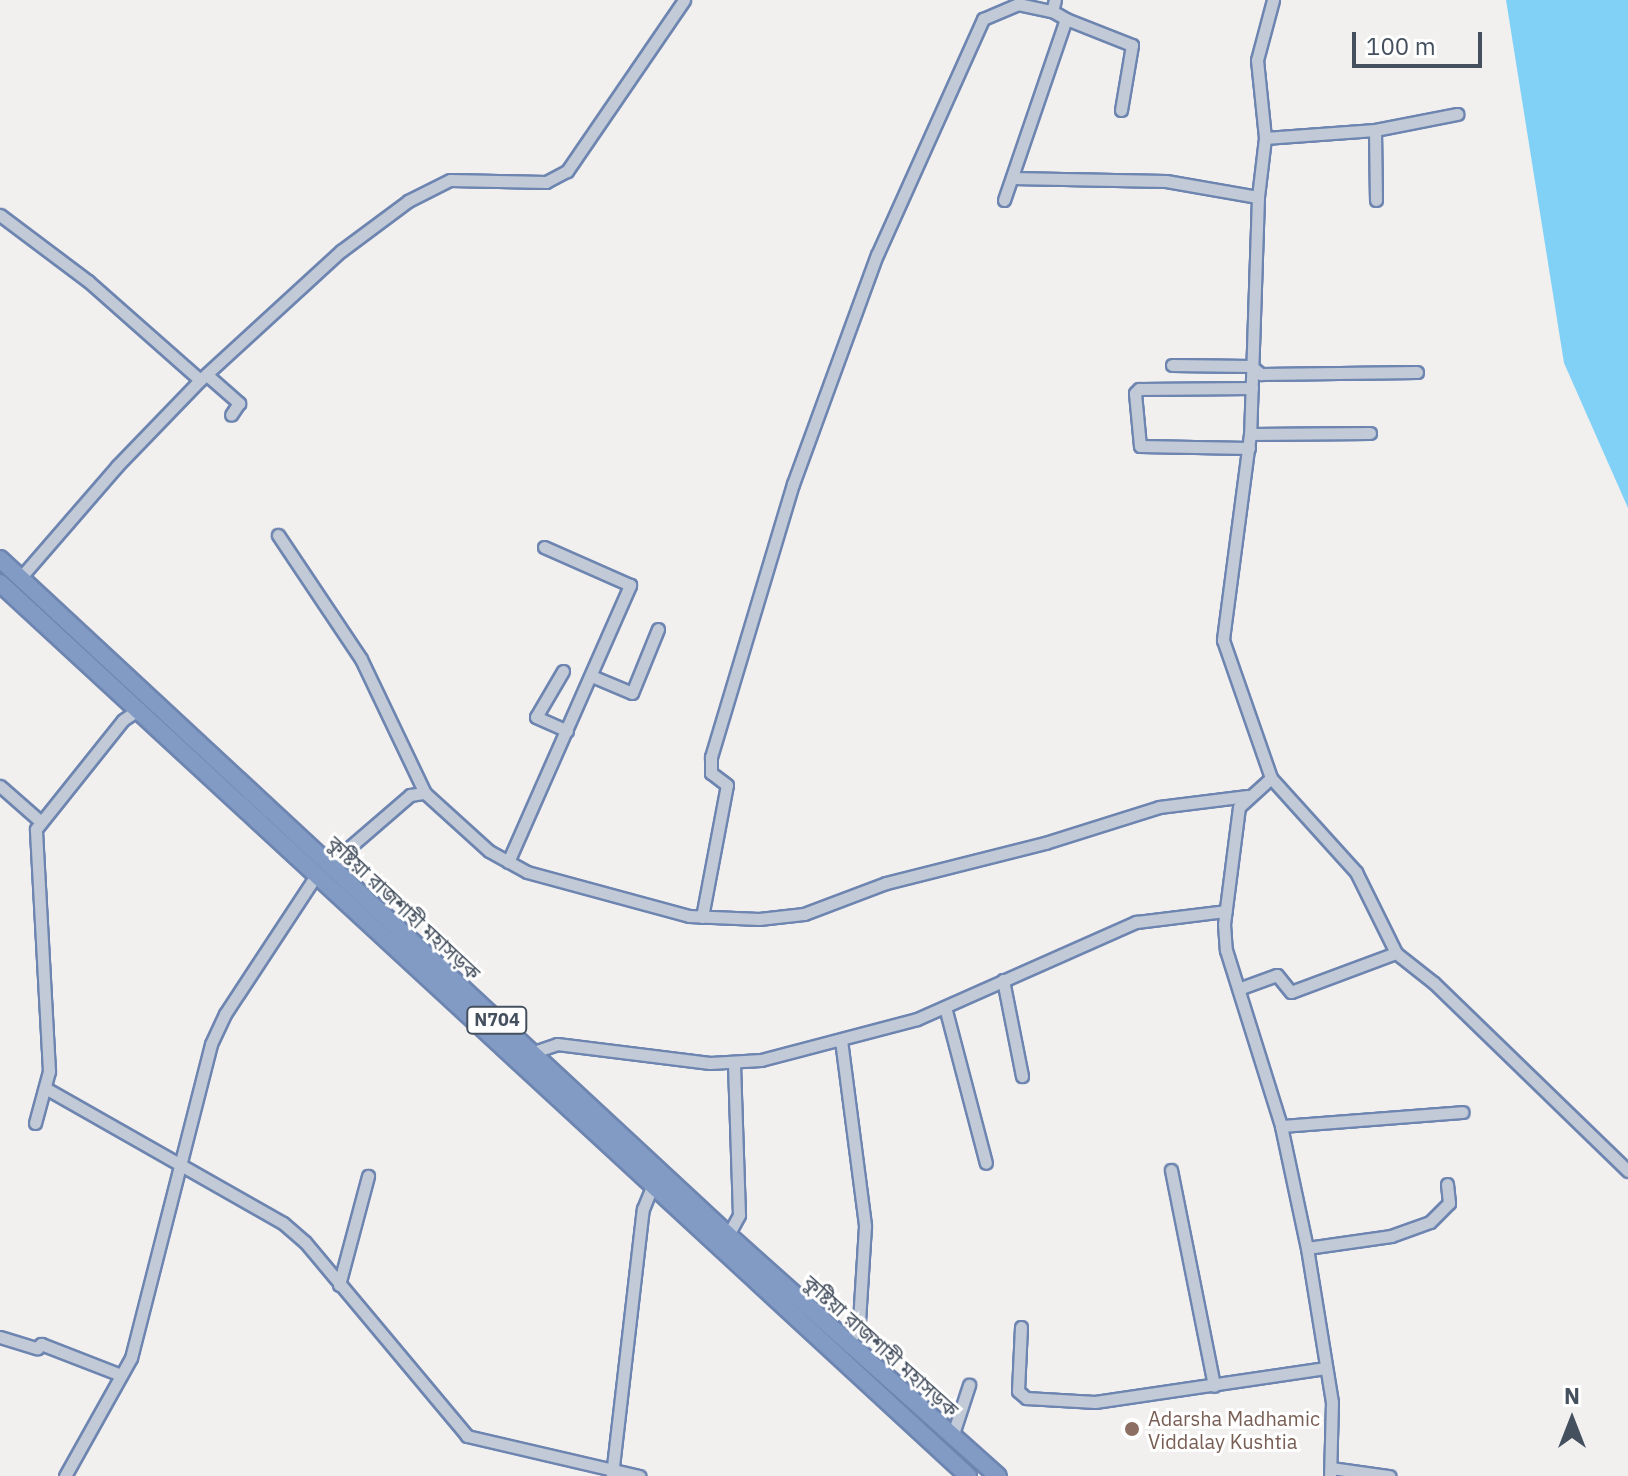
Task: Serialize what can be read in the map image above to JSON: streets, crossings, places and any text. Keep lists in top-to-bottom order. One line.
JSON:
{"streets":{"highway":["কুষ্টিয়া রাজশাহী মহাসড়ক","N704"]},"places":["Adarsha Madhamic Viddalay Kushtia"],"scale_bar":"100 m","north":"top"}
